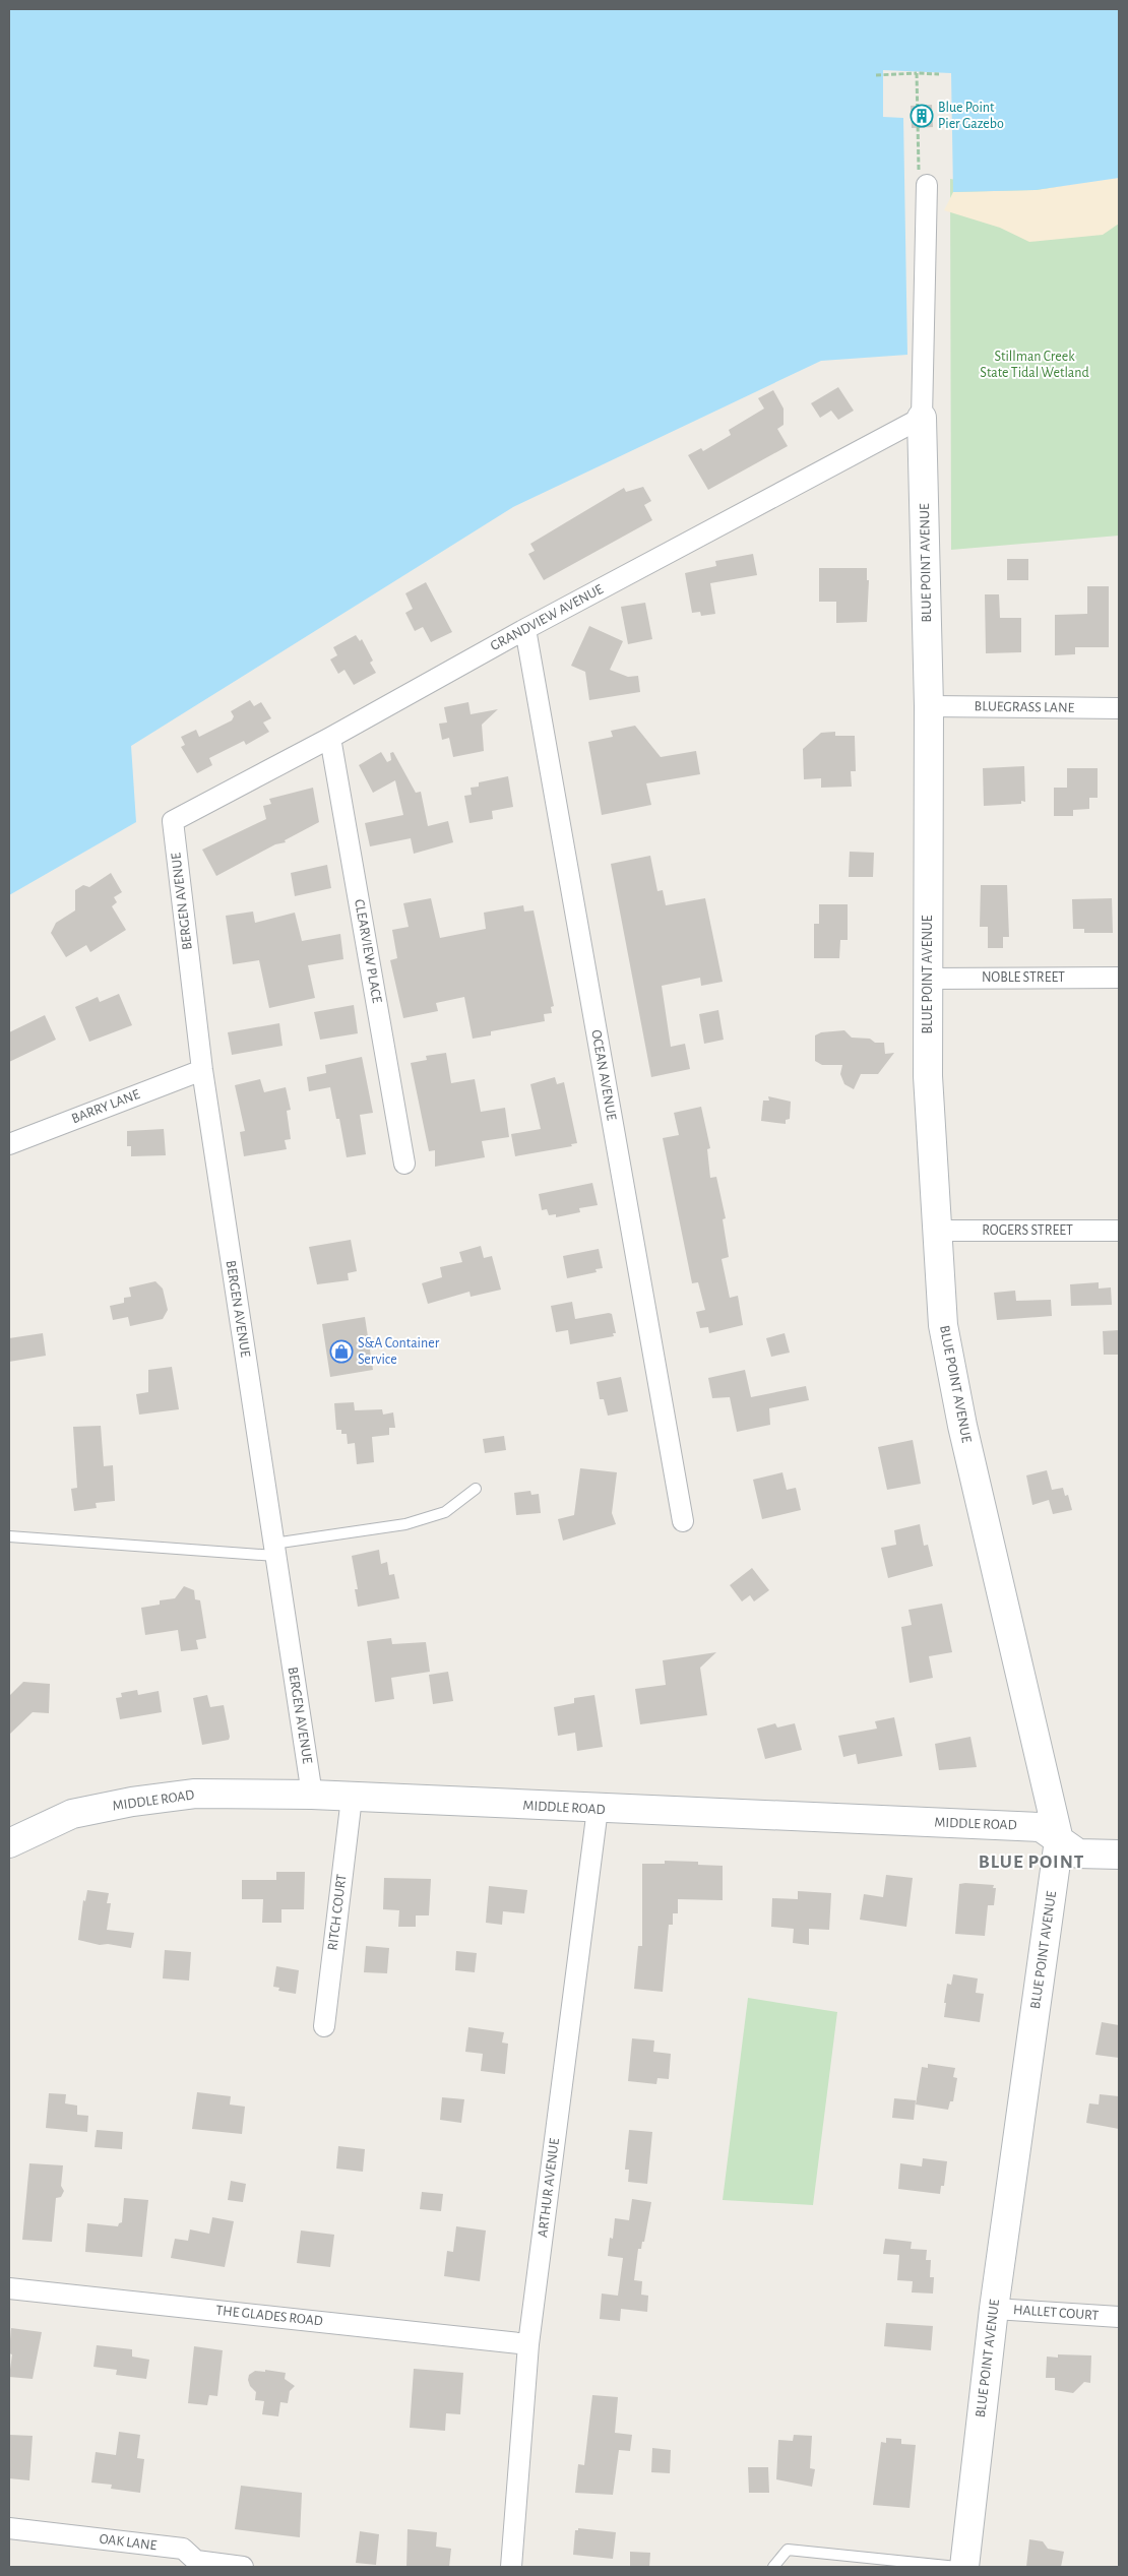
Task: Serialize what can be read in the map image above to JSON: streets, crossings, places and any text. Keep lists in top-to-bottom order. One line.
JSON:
{"streets":{"street":["BLUE POINT AVENUE","GRANDVIEW AVENUE","BLUEGRASS LANE","BERGEN AVENUE","CLEARVIEW PLACE","NOBLE STREET","OCEAN AVENUE","BARRY LANE","ROGERS STREET","MIDDLE ROAD","RITCH COURT","ARTHUR AVENUE","HALLET COURT","THE GLADES ROAD","OAK LANE"]},"crossings":[["BLUE POINT AVENUE","GRANDVIEW AVENUE"],["BLUE POINT AVENUE","BLUEGRASS LANE"],["BLUE POINT AVENUE","NOBLE STREET"],["BLUE POINT AVENUE","ROGERS STREET"],["BLUE POINT AVENUE","MIDDLE ROAD"],["BLUE POINT AVENUE","HALLET COURT"],["GRANDVIEW AVENUE","BERGEN AVENUE"],["GRANDVIEW AVENUE","CLEARVIEW PLACE"],["GRANDVIEW AVENUE","OCEAN AVENUE"],["BERGEN AVENUE","BARRY LANE"],["BERGEN AVENUE","MIDDLE ROAD"],["MIDDLE ROAD","RITCH COURT"],["MIDDLE ROAD","ARTHUR AVENUE"],["ARTHUR AVENUE","THE GLADES ROAD"]],"districts":["BLUE POINT"],"parks":["Stillman Creek State Tidal Wetland"],"places":{"building":["Blue Point Pier Gazebo"],"shop":["S&A Container Service"]}}
